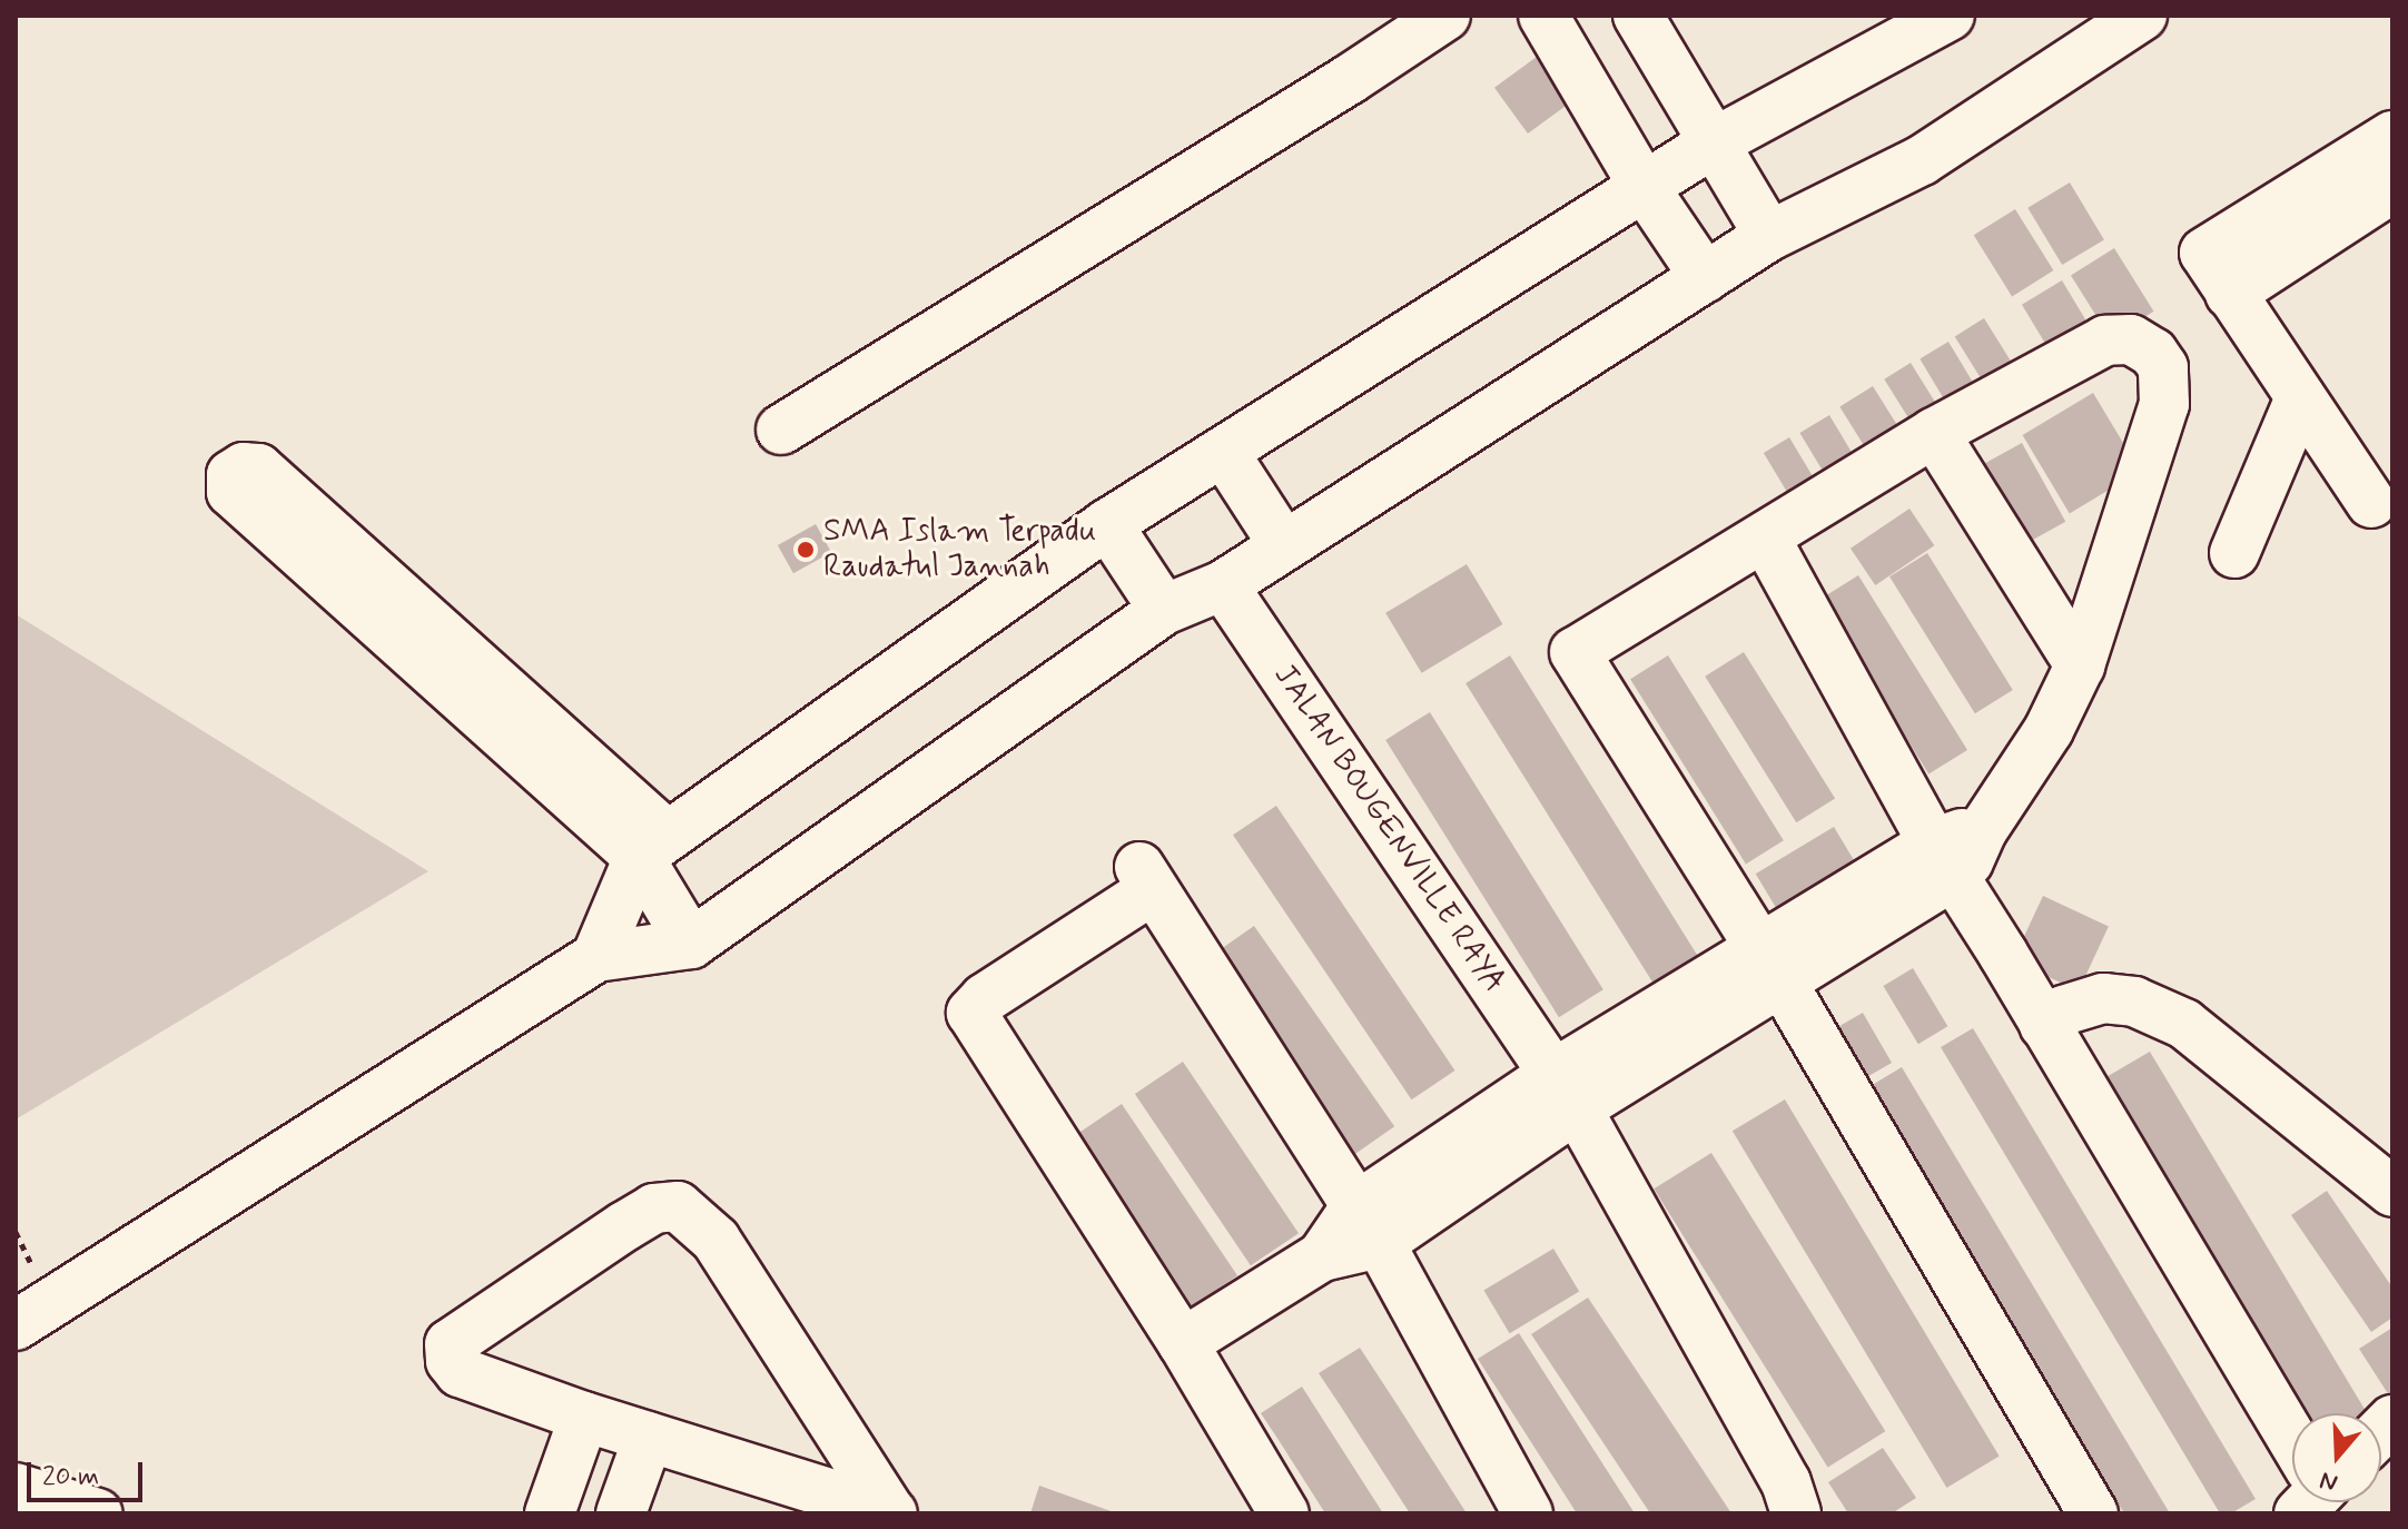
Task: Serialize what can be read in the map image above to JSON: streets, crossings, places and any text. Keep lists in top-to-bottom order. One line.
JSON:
{"streets":{"street":["JALAN BOUGENVILLE RAYA"]},"places":["SMA Islam Terpadu Raudatul Jannah"],"scale_bar":"20 m","north":"bottom"}
